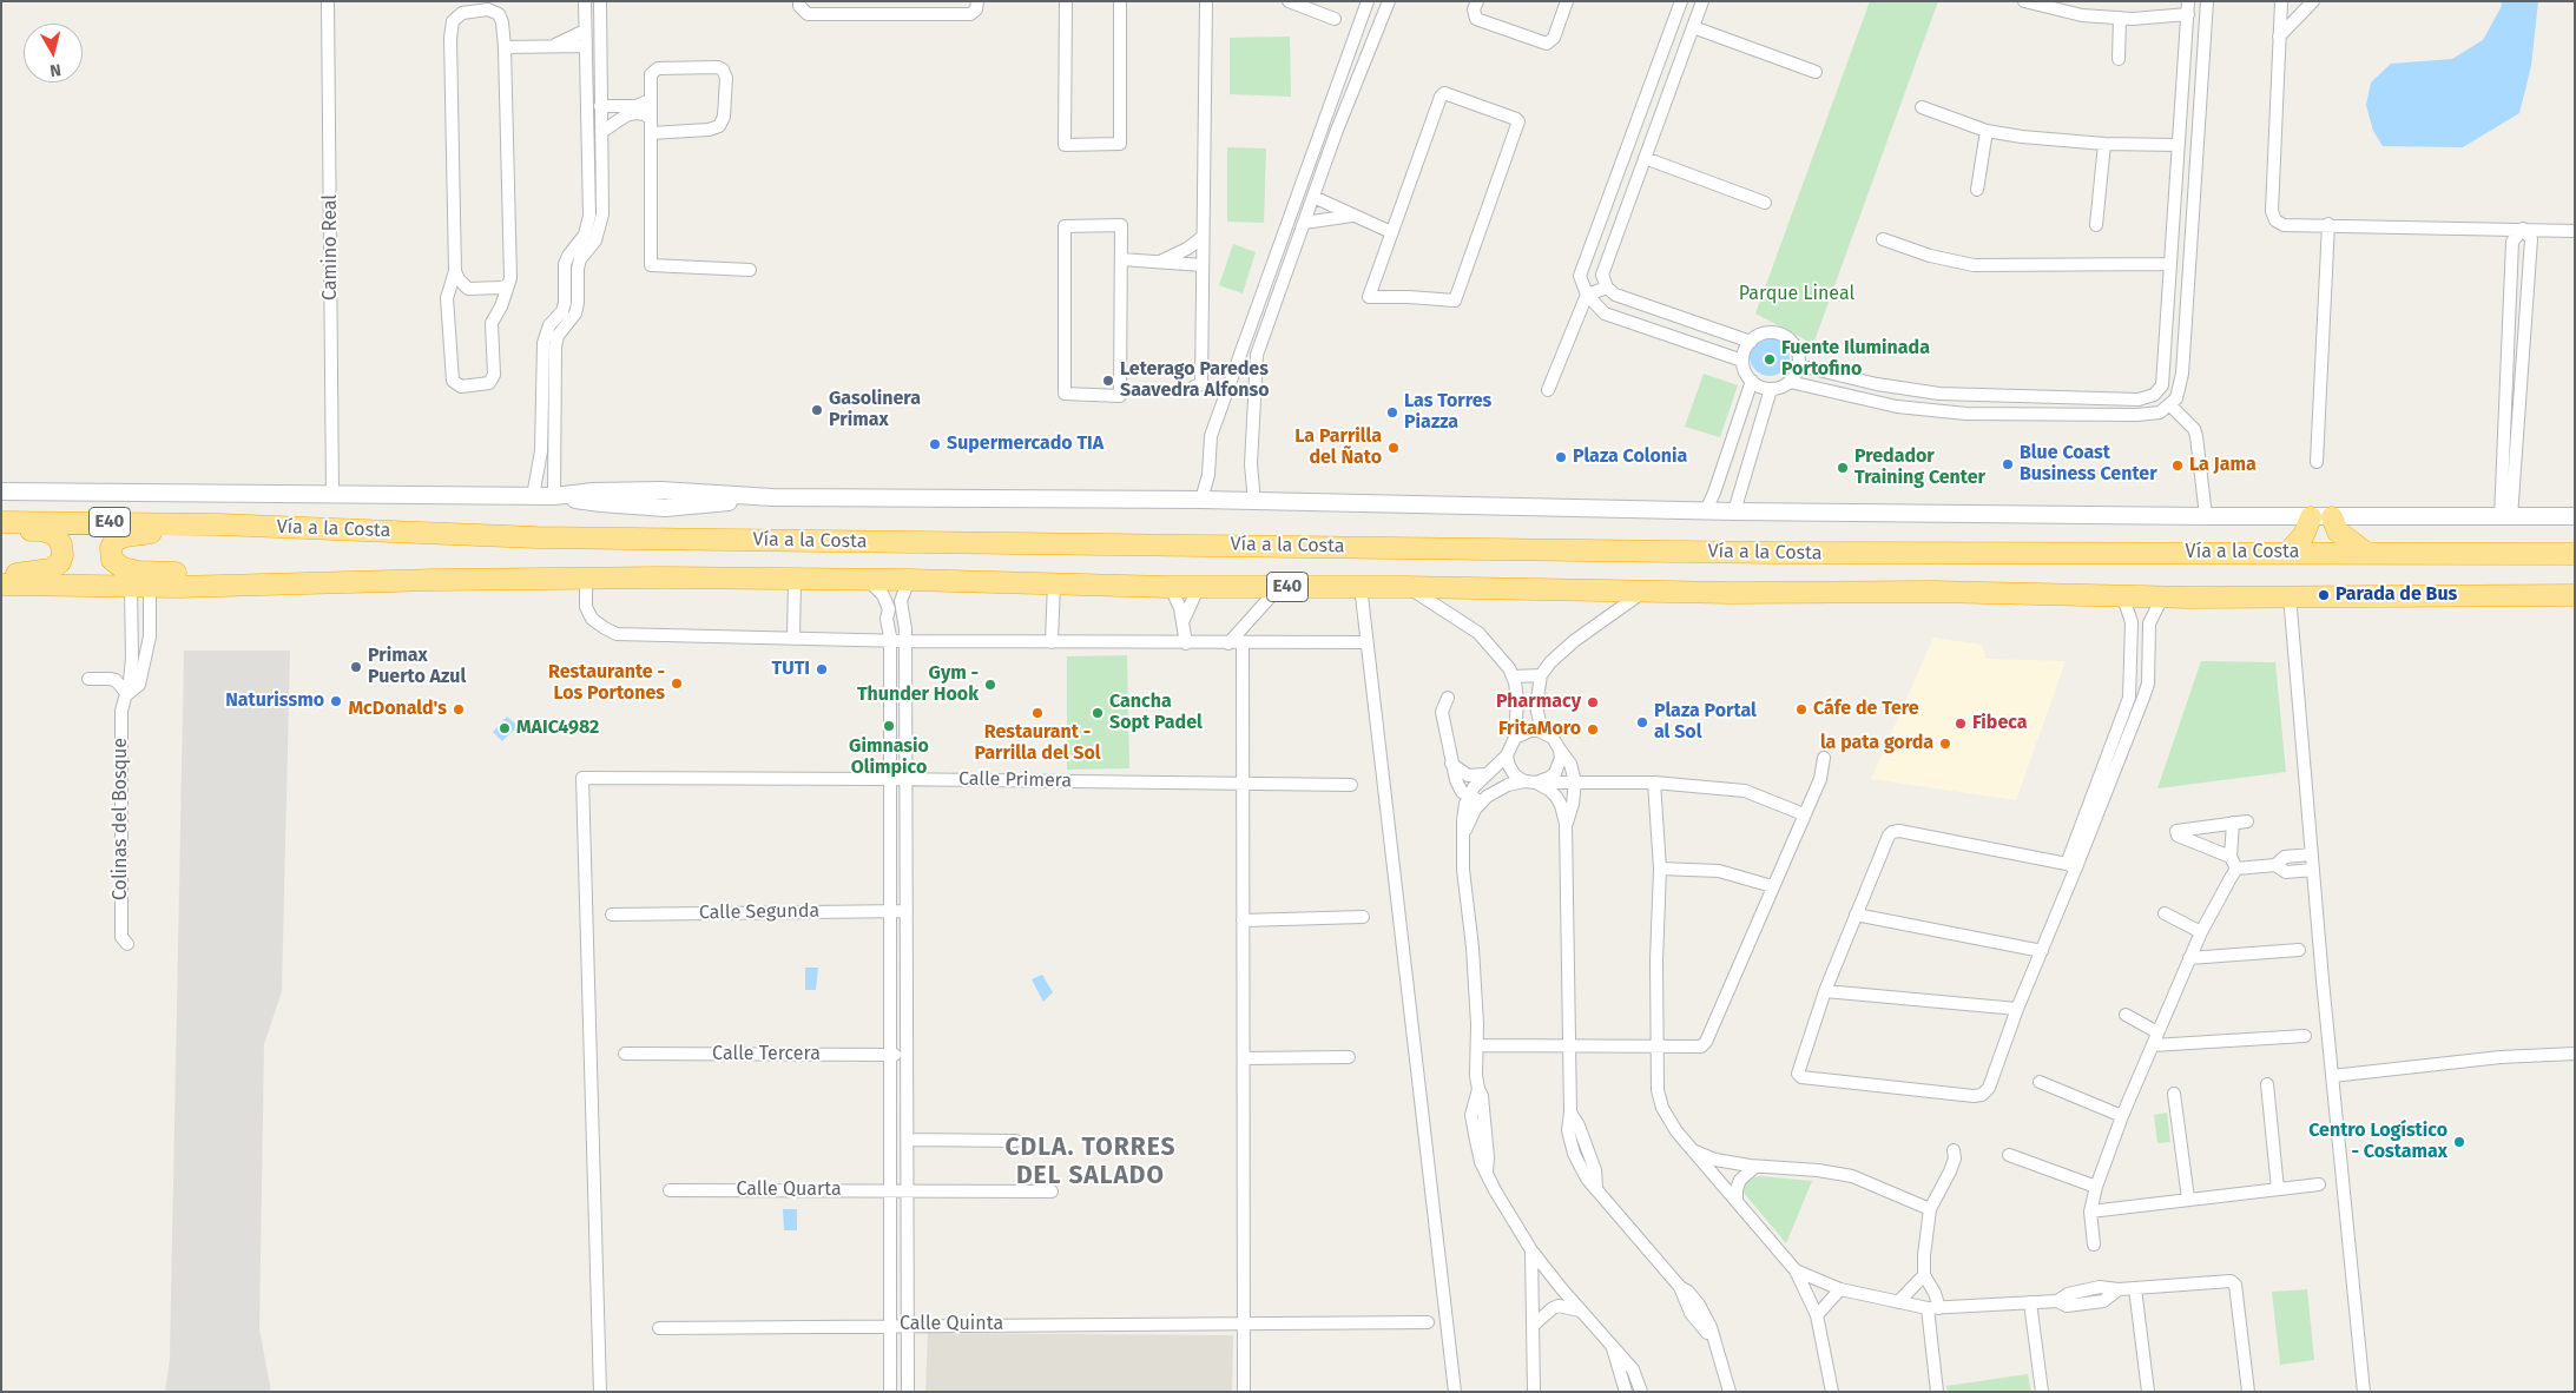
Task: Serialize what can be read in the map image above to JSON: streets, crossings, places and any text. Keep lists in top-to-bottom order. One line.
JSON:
{"streets":{"highway":["E40","Vía a la Costa"],"street":["Camino Real","Calle Primera","Colinas del Bosque","Calle Segunda","Calle Tercera","Calle Quarta","Calle Quinta"]},"crossings":[["Camino Real","Vía a la Costa"],["Vía a la Costa","Colinas del Bosque"]],"districts":["CDLA. TORRES DEL SALADO"],"parks":["Parque Lineal"],"places":["Fuente Iluminada Portofino","Leterago Paredes Saavedra Alfonso","Gasolinera Primax","Las Torres Piazza","Supermercado TIA","La Parrilla del Ñato","Plaza Colonia","Blue Coast Business Center","La Jama","Predador Training Center","Parada de Bus","Primax Puerto Azul","TUTI","Restaurante - Los Portones","Gym - Thunder Hook","Naturissmo","Pharmacy","McDonald's","Cáfe de Tere","Restaurant - Parrilla del Sol","Cancha Sopt Padel","Plaza Portal al Sol","Fibeca","Gimnasio Olimpico","MAIC4982","FritaMoro","la pata gorda","Centro Logístico - Costamax"],"north":"bottom"}
